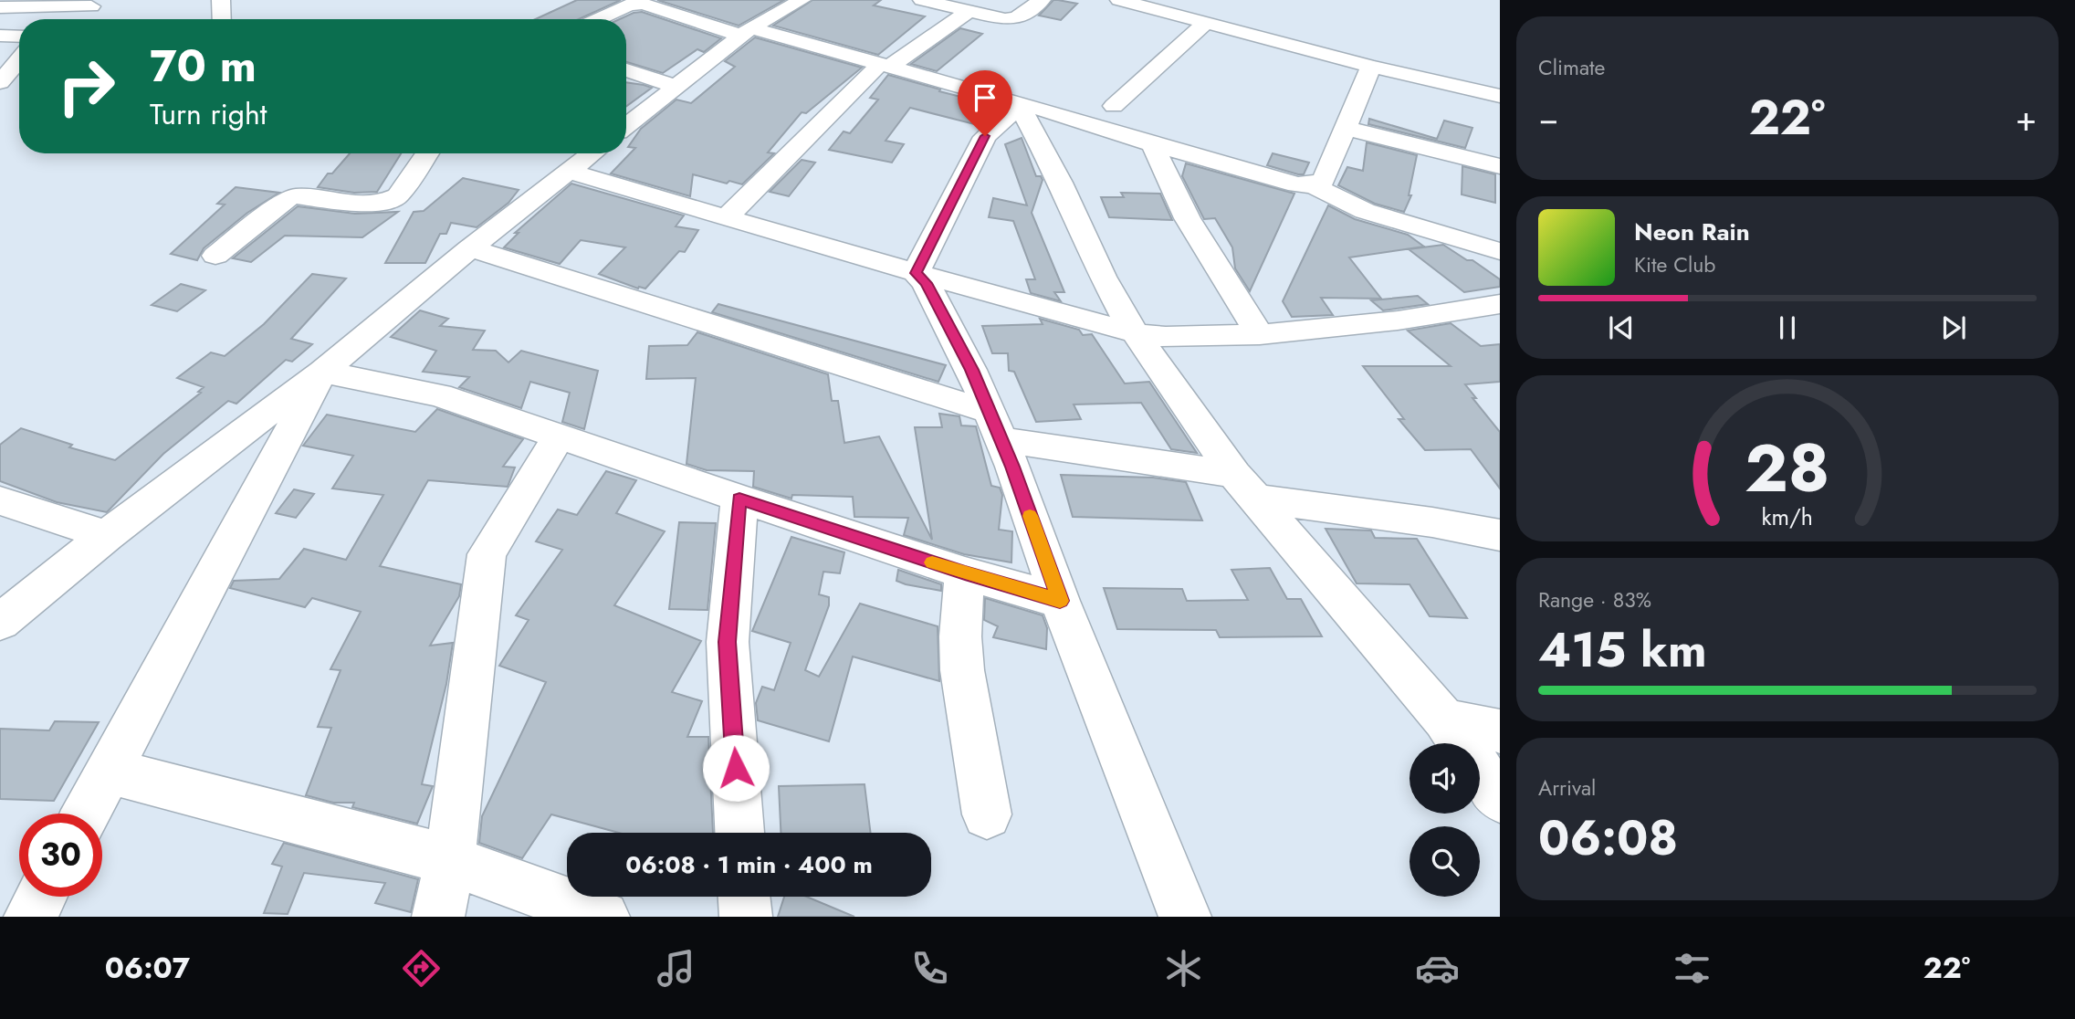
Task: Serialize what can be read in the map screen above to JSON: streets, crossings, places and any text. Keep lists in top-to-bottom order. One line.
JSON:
{"page":{"tile":["Climate",["Range · 83%","415 km"],["Arrival","06:08"]],"turn":["70 m","Turn right"],"heat":["−","22°","+"],"song":["Neon Rain","Kite Club"],"limit":"30","trip":"06:08 · 1 min · 400 m","tabs":["06:07","22°"],"gauge":["28","km/h"]}}
